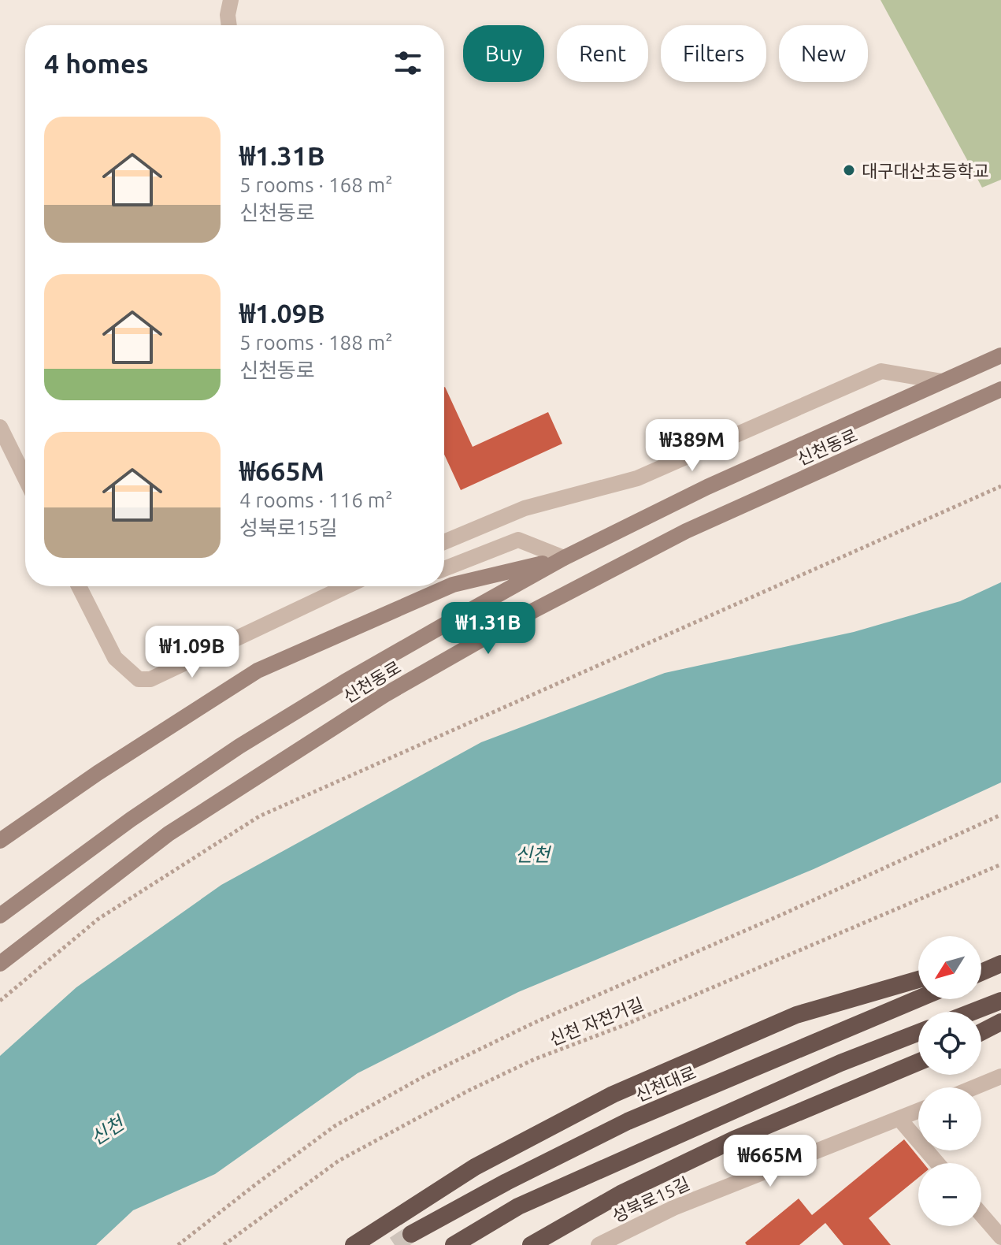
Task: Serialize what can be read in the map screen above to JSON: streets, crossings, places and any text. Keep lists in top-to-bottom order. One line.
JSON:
{"streets":{"highway":["신천대로"],"main road":["신천동로"],"street":["성북로15길"],"path":["신천 자전거길"]},"water":["신천"],"places":["대구대산초등학교"],"north":"bottom left","page":{"chip":["Buy","Rent","Filters","New"],"heading":"4 homes","list":[{"name":"₩1.31B","note":"5 rooms · 168 m² · 신천동로"},{"name":"₩1.09B","note":"5 rooms · 188 m² · 신천동로"},{"name":"₩665M","note":"4 rooms · 116 m² · 성북로15길"}],"price":["₩389M","₩1.31B","₩1.09B","₩665M"],"map_buttons":["+","−"]}}
